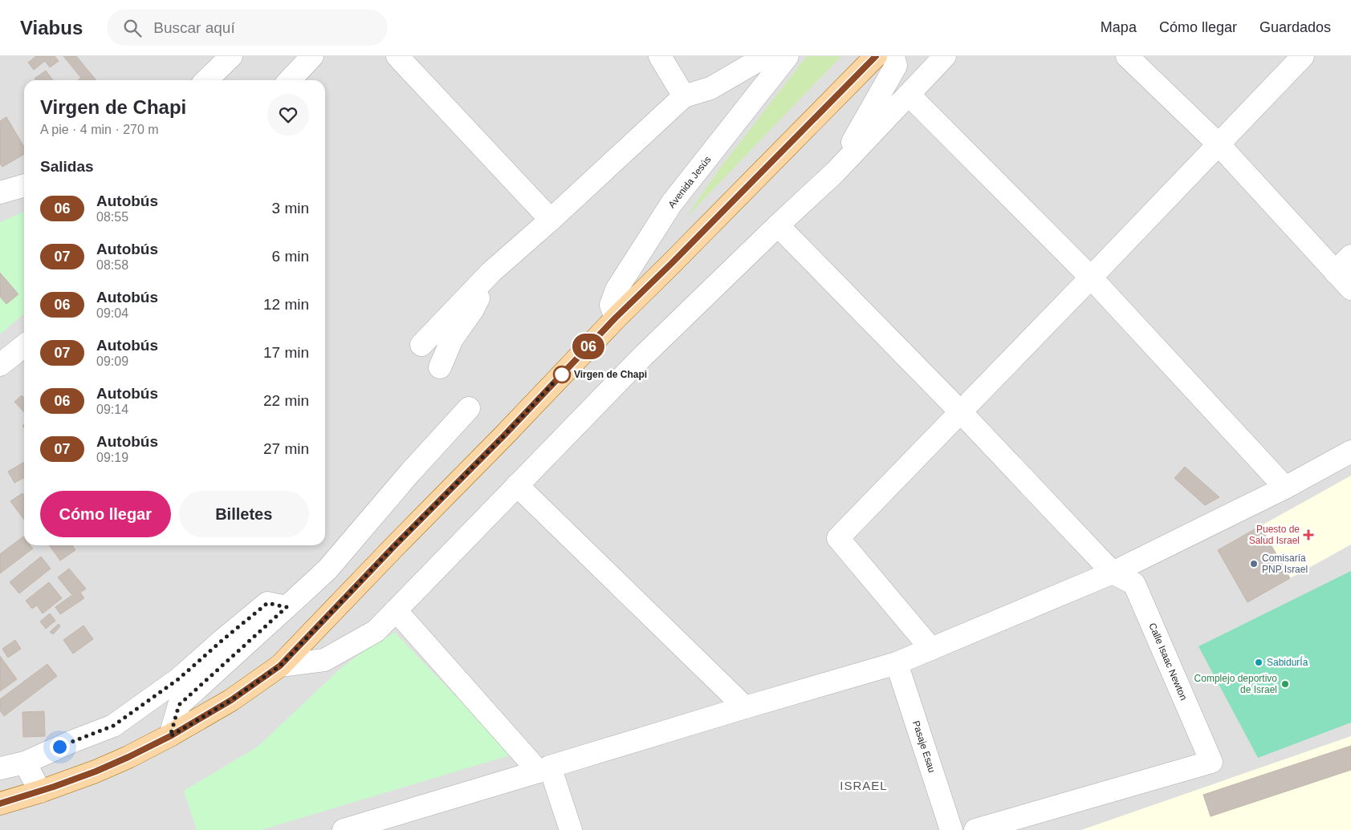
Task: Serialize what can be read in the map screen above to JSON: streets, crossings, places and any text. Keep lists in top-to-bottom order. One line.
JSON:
{"streets":{"street":["Avenida Jesús","Calle Isaac Newton","Pasaje Esau"]},"districts":["ISRAEL"],"places":{"other":["Virgen de Chapi","Comisaría PNP Israel","SabidurÍa","Complejo deportivo de Israel"],"health":["Puesto de Salud Israel"]},"lines":["bus line 06"],"page":{"header":"Viabus","search":"Buscar aquí","nav":["Mapa","Cómo llegar","Guardados"],"on_map":"06","heading":[["Virgen de Chapi","A pie · 4 min · 270 m"],"Salidas"],"list":[{"mark":"06","name":"Autobús","note":"08:55","value":"3 min"},{"mark":"07","name":"Autobús","note":"08:58","value":"6 min"},{"mark":"06","name":"Autobús","note":"09:04","value":"12 min"},{"mark":"07","name":"Autobús","note":"09:09","value":"17 min"},{"mark":"06","name":"Autobús","note":"09:14","value":"22 min"},{"mark":"07","name":"Autobús","note":"09:19","value":"27 min"}],"buttons":["Cómo llegar","Billetes"]}}
